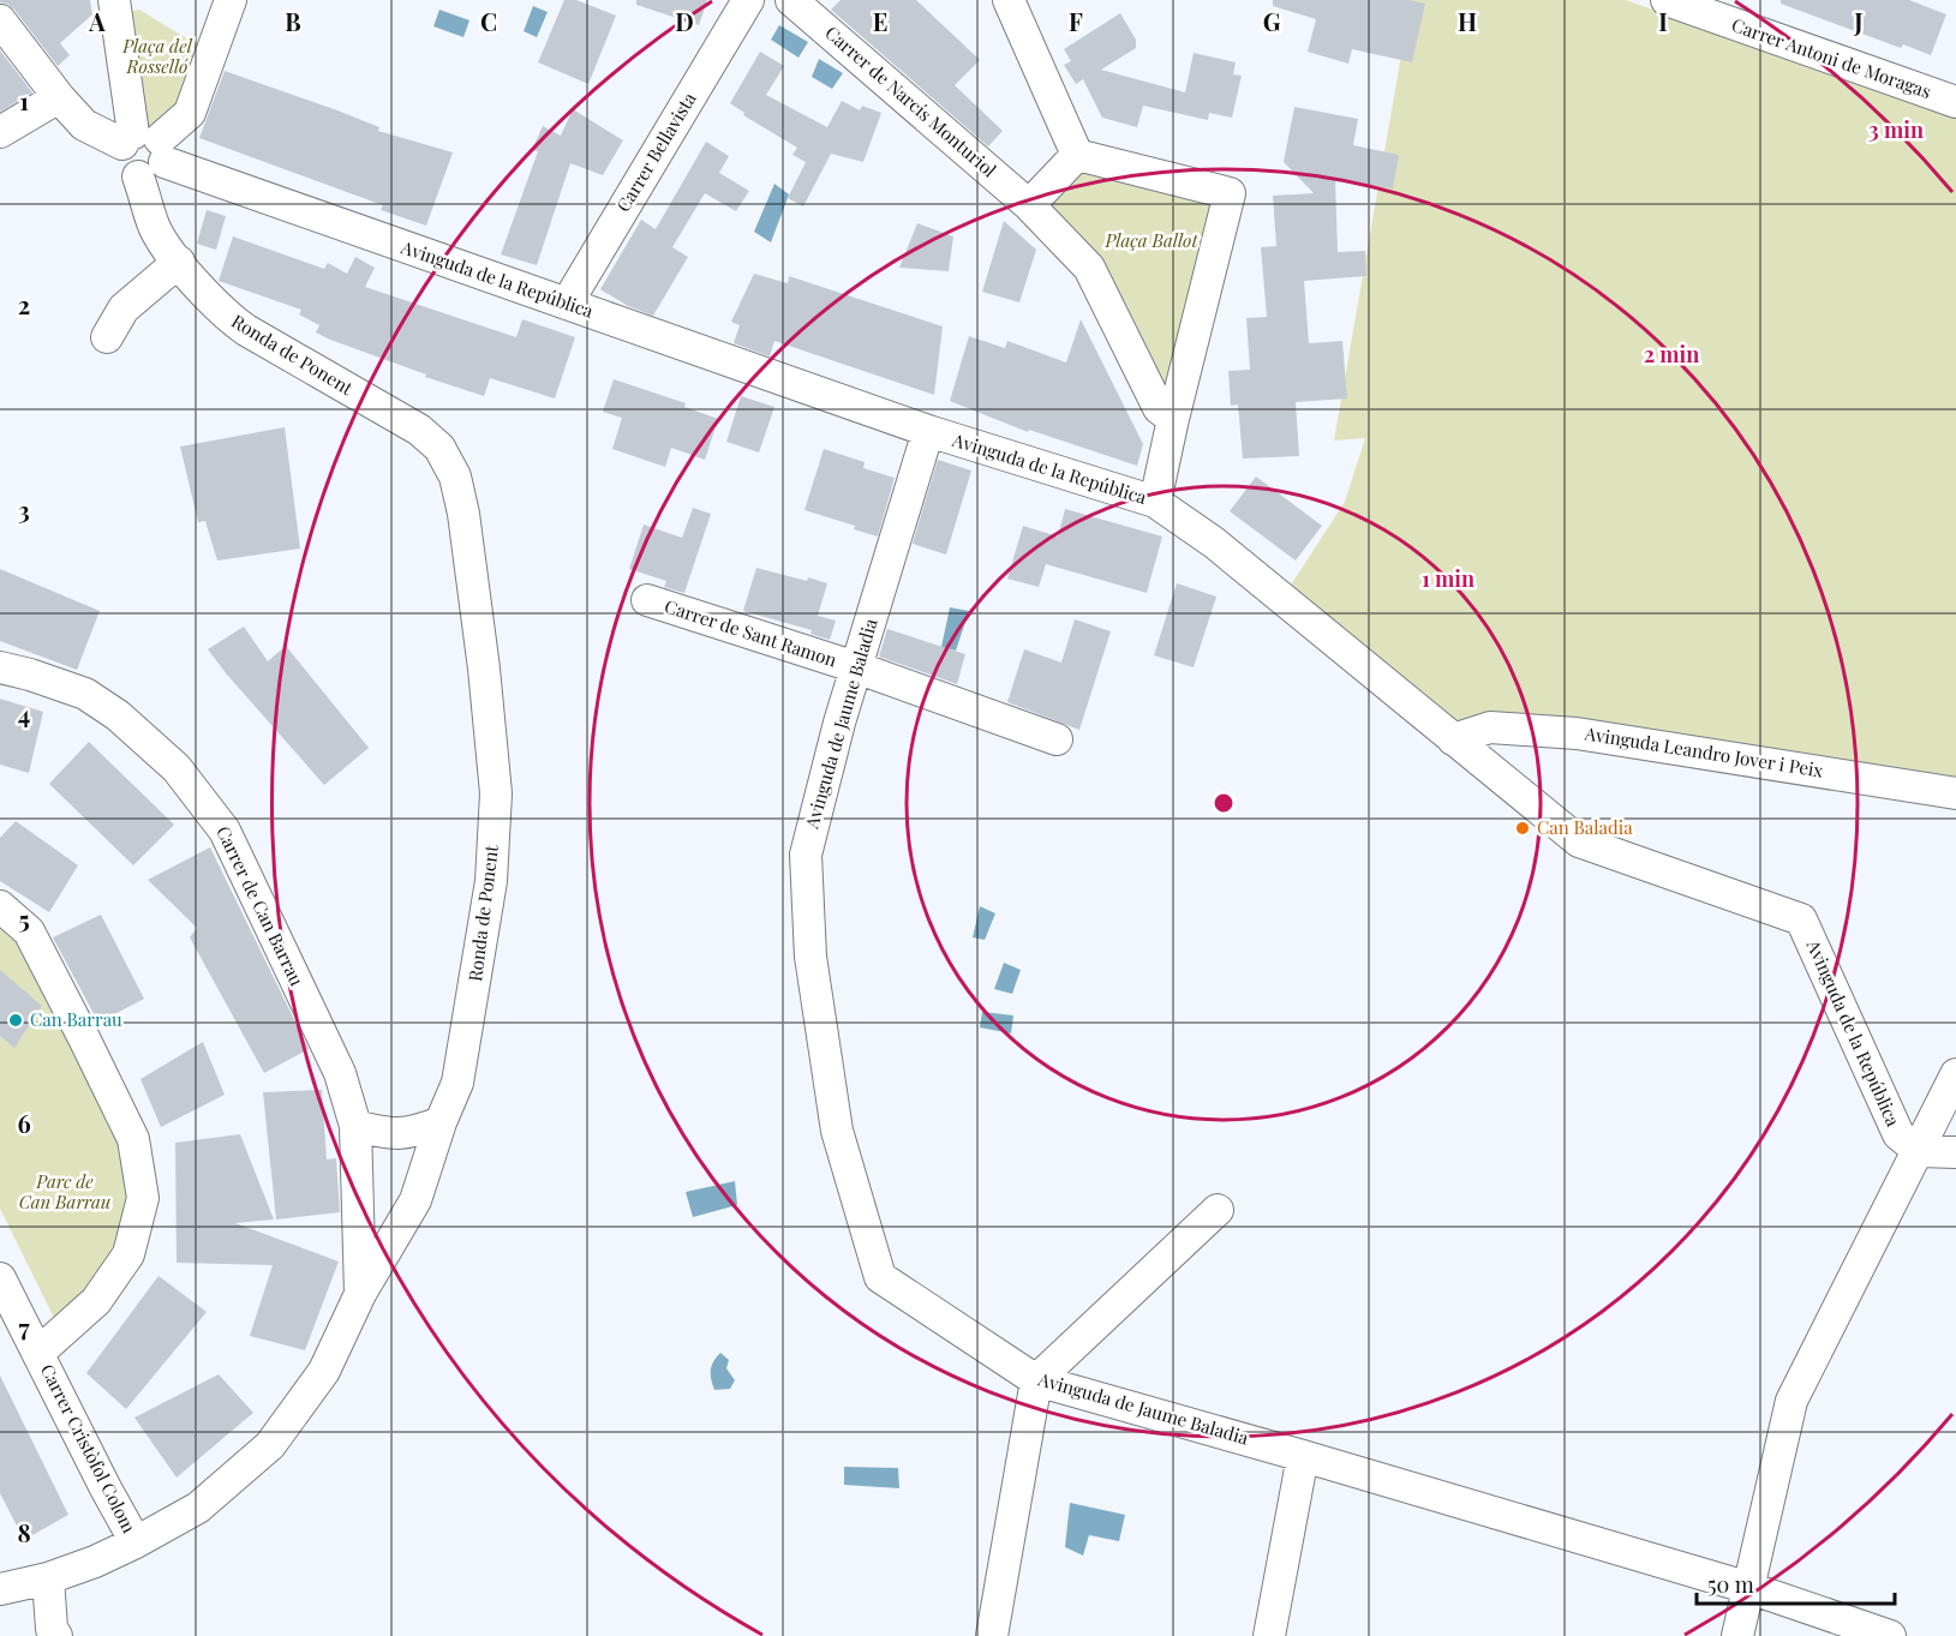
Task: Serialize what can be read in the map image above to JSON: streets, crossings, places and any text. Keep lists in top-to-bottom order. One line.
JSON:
{"streets":{"street":["Carrer Antoni de Moragas","Carrer de Narcís Monturiol","Carrer Bellavista","Avinguda de la República","Ronda de Ponent","Carrer de Sant Ramon","Avinguda de Jaume Baladia","Avinguda Leandro Jover i Peix","Carrer de Can Barrau","Carrer Cristòfol Colom"]},"crossings":[["Carrer Bellavista","Avinguda de la República"],["Avinguda de la República","Ronda de Ponent"],["Avinguda de la República","Avinguda de Jaume Baladia"],["Avinguda de la República","Avinguda Leandro Jover i Peix"],["Ronda de Ponent","Carrer de Can Barrau"],["Ronda de Ponent","Carrer Cristòfol Colom"],["Carrer de Sant Ramon","Avinguda de Jaume Baladia"]],"parks":["Plaça del Rosselló","Plaça Ballot","Parc de Can Barrau"],"places":["Can Baladia","Can Barrau"],"scale_bar":"50 m","grid":{"columns":["A","B","C","D","E","F","G","H","I","J"],"rows":["1","2","3","4","5","6","7","8"]},"rings":["3 min","2 min","1 min"]}
